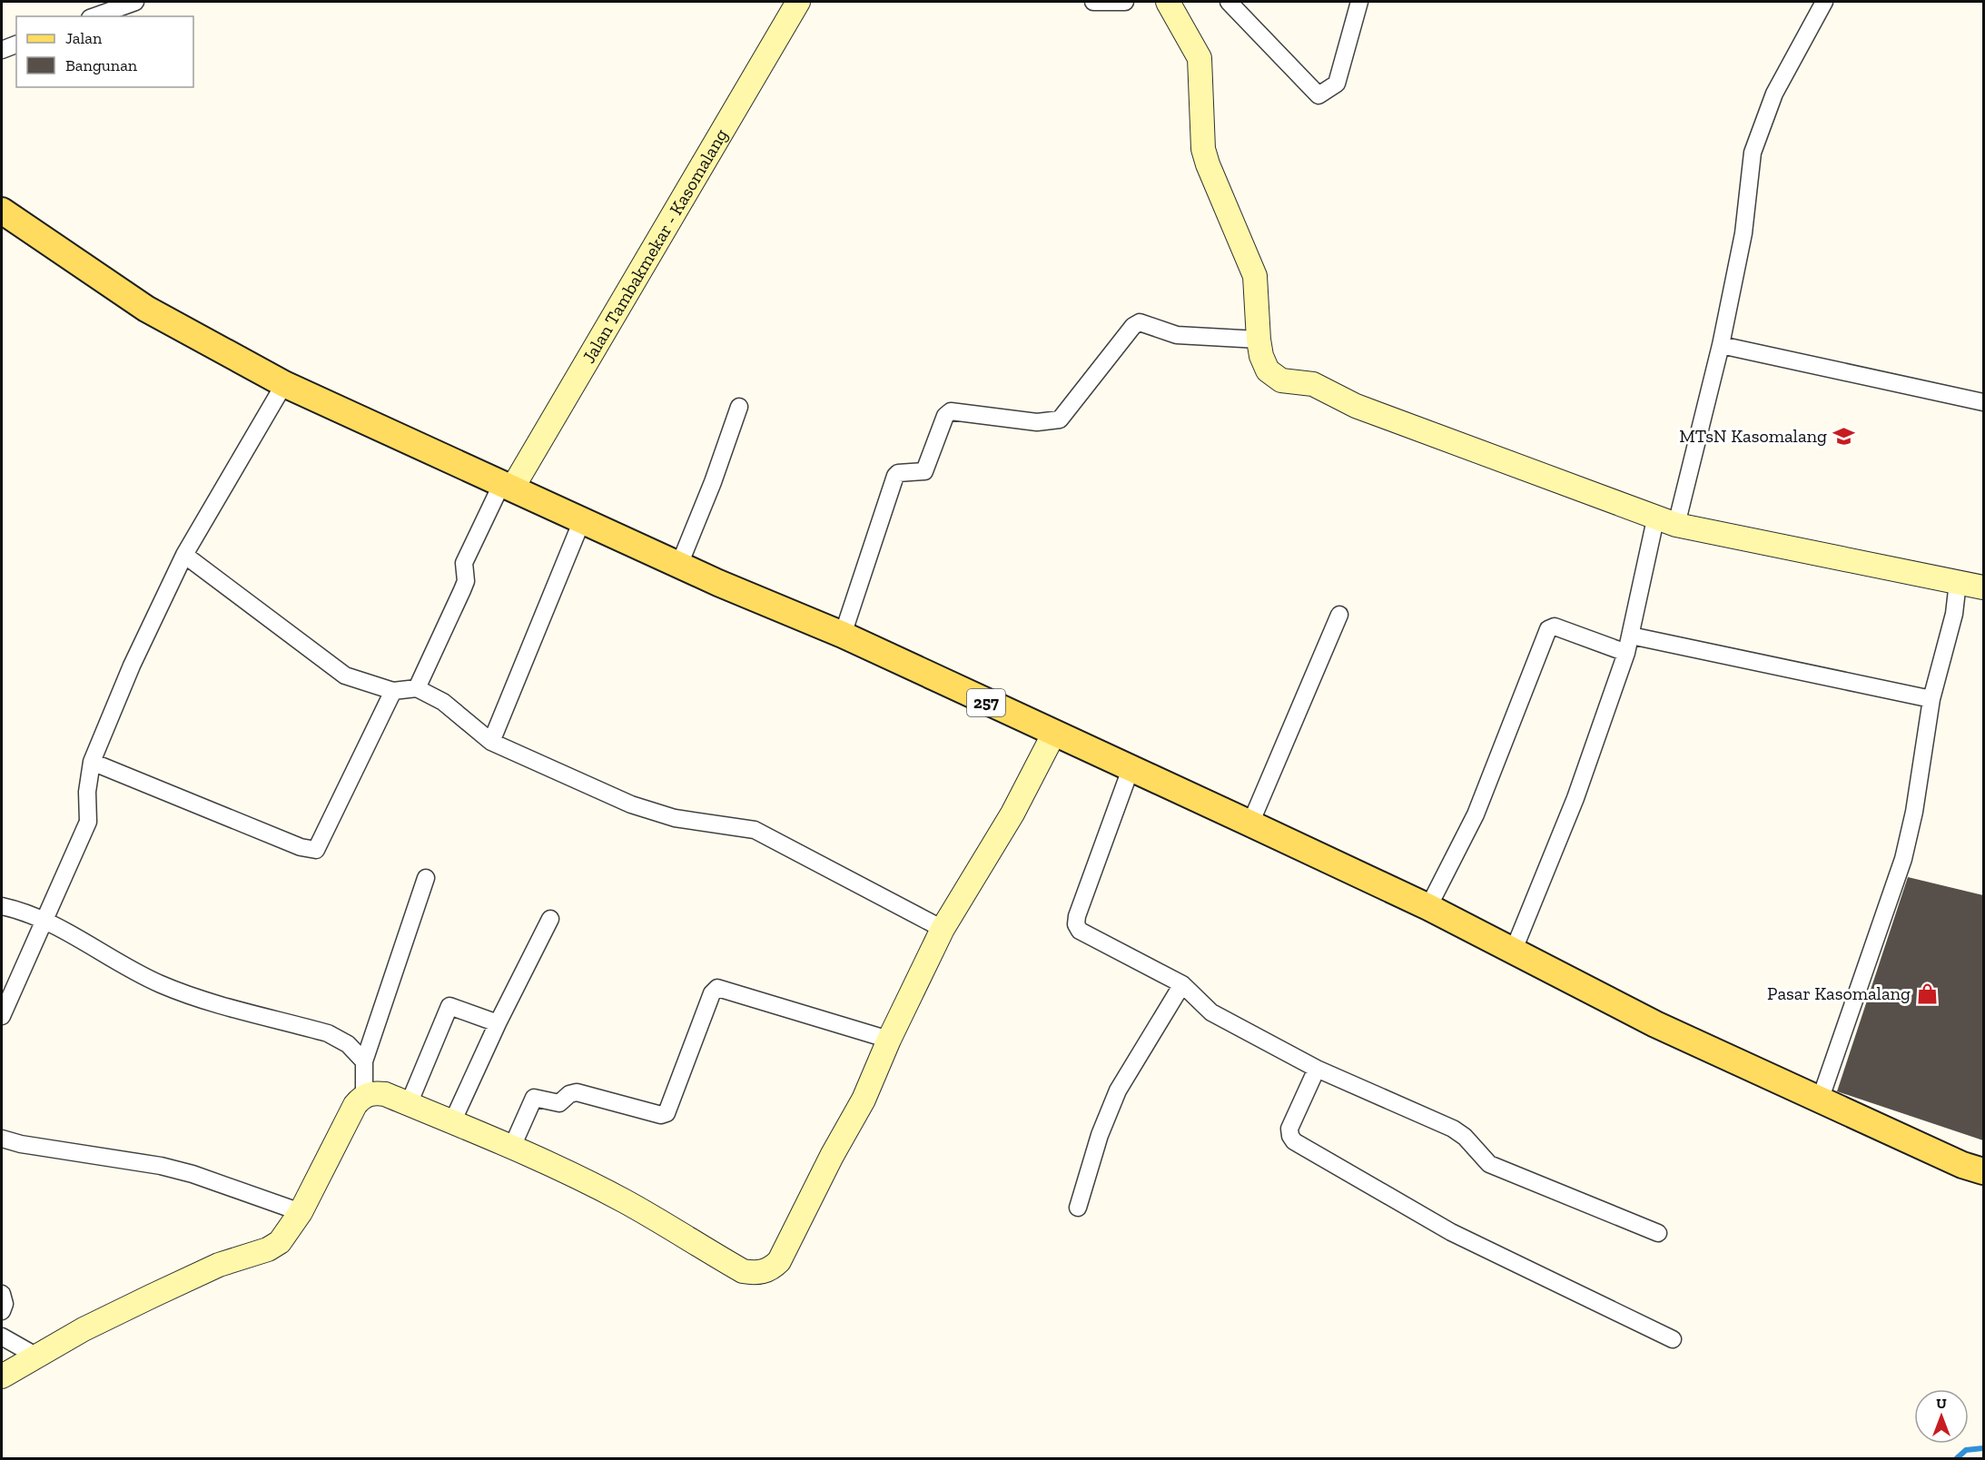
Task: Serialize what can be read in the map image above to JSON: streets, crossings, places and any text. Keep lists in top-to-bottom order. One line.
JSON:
{"streets":{"main road":["257"],"street":["Jalan Tambakmekar - Kasomalang"]},"crossings":[["Jalan Tambakmekar - Kasomalang","257"]],"places":{"school or university":["MTsN Kasomalang"],"shop":["Pasar Kasomalang"]},"legend":["Jalan","Bangunan"],"north":"top"}
